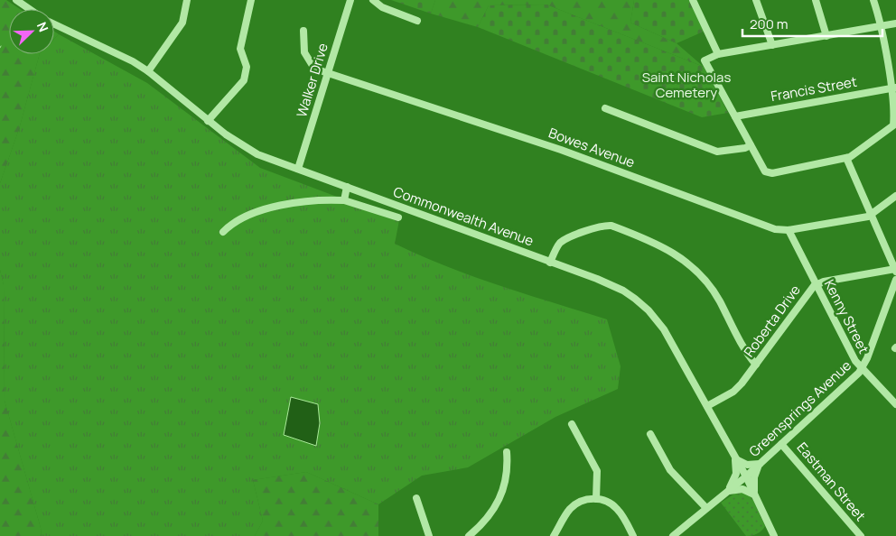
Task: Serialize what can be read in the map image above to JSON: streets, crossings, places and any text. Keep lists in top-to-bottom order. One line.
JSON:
{"streets":{"street":["Walker Drive","Francis Street","Bowes Avenue","Commonwealth Avenue","Kenny Street","Roberta Drive","Greensprings Avenue","Eastman Street"]},"crossings":[["Walker Drive","Bowes Avenue"],["Walker Drive","Commonwealth Avenue"],["Bowes Avenue","Kenny Street"],["Commonwealth Avenue","Roberta Drive"],["Commonwealth Avenue","Greensprings Avenue"],["Kenny Street","Roberta Drive"],["Kenny Street","Greensprings Avenue"],["Greensprings Avenue","Eastman Street"]],"parks":["Saint Nicholas Cemetery"],"scale_bar":"200 m","north":"top right"}
